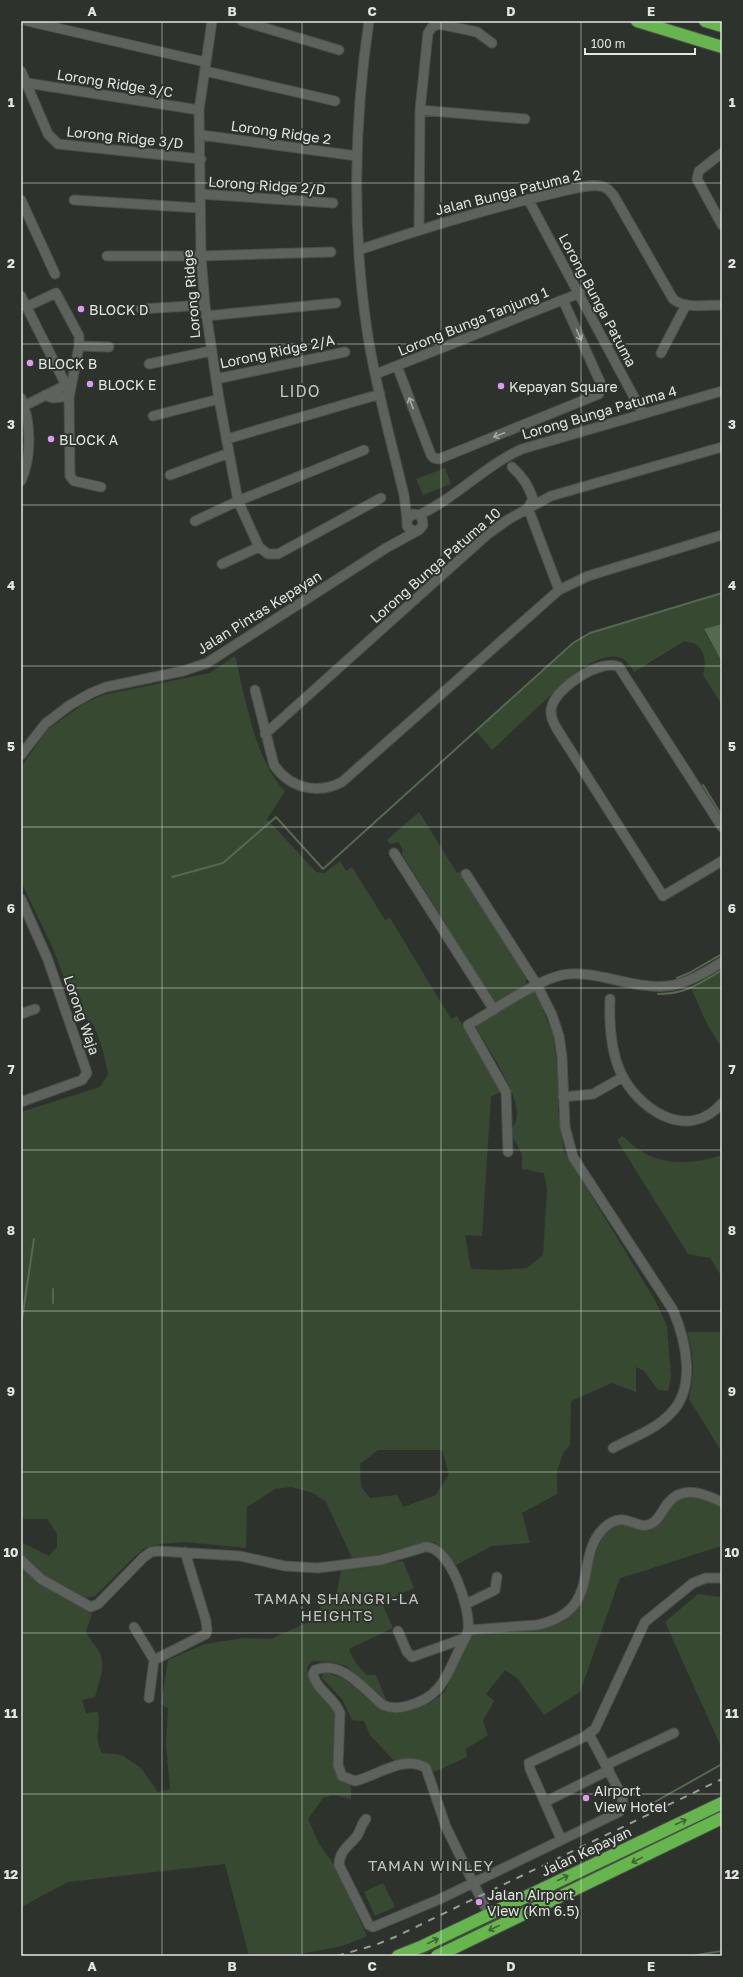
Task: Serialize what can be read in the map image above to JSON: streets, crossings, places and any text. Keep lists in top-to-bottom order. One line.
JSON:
{"streets":{"highway":["Jalan Kepayan"],"street":["Lorong Ridge 3/C","Lorong Ridge 2","Lorong Ridge 3/D","Lorong Ridge 2/D","Jalan Bunga Patuma 2","Lorong Ridge","Lorong Bunga Patuma","Lorong Bunga Tanjung 1","Lorong Ridge 2/A","Lorong Bunga Patuma 4","Lorong Bunga Patuma 10","Jalan Pintas Kepayan","Lorong Waja"]},"crossings":[["Lorong Ridge 3/C","Lorong Ridge 3/D"],["Lorong Ridge 3/C","Lorong Ridge"],["Lorong Ridge 2","Lorong Ridge"],["Lorong Ridge 3/D","Lorong Ridge"],["Lorong Ridge 2/D","Lorong Ridge"],["Jalan Bunga Patuma 2","Lorong Bunga Patuma"],["Lorong Ridge","Lorong Ridge 2/A"],["Lorong Bunga Patuma","Lorong Bunga Tanjung 1"],["Lorong Bunga Patuma","Lorong Bunga Patuma 4"],["Lorong Bunga Patuma 4","Jalan Pintas Kepayan"]],"districts":["LIDO","TAMAN SHANGRI-LA HEIGHTS","TAMAN WINLEY"],"places":["BLOCK D","BLOCK B","BLOCK E","Kepayan Square","BLOCK A","Airport View Hotel","Jalan Airport View (Km 6.5)"],"scale_bar":"100 m","grid":{"columns":["A","B","C","D","E"],"rows":["1","2","3","4","5","6","7","8","9","10","11","12"]}}
